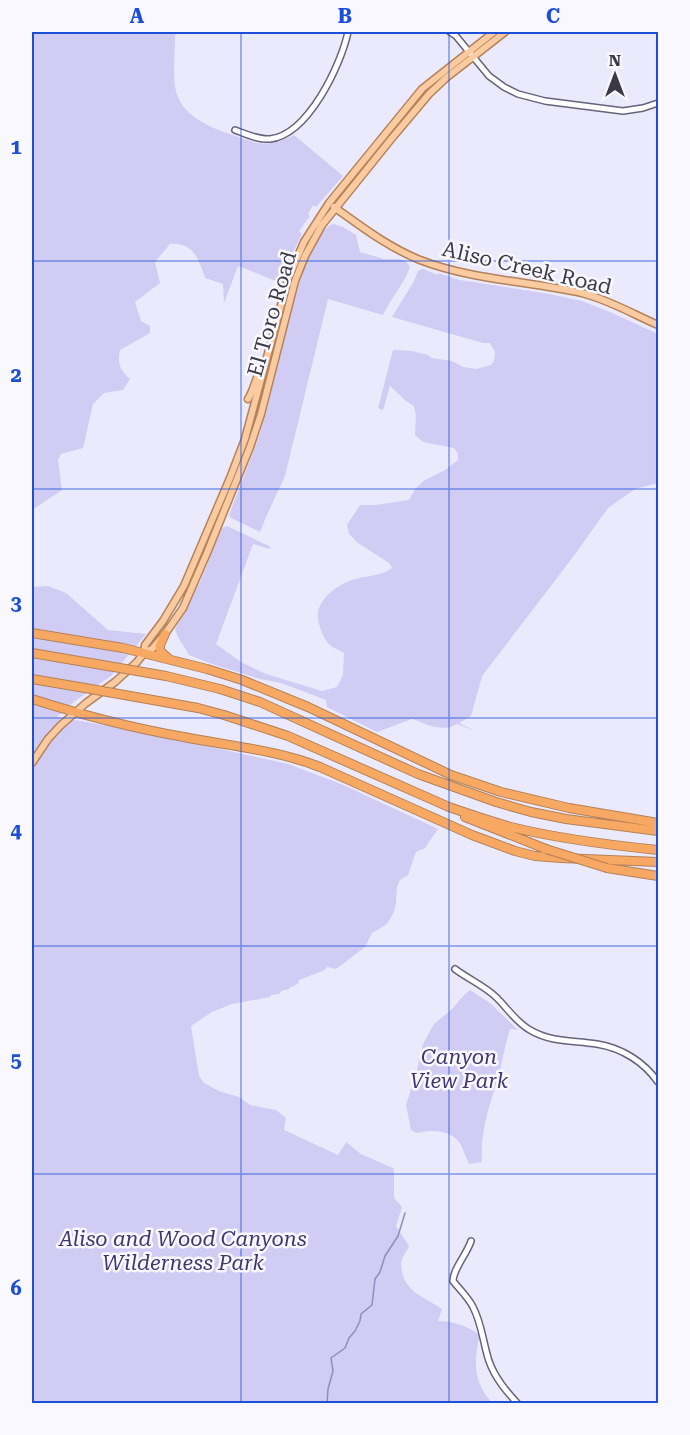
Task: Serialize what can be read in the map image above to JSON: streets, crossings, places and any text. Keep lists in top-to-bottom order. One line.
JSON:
{"streets":{"main road":["Aliso Creek Road","El Toro Road"]},"crossings":[["Aliso Creek Road","El Toro Road"]],"parks":["Canyon View Park","Aliso and Wood Canyons Wilderness Park"],"north":"top","grid":{"columns":["A","B","C"],"rows":["1","2","3","4","5","6"]}}
